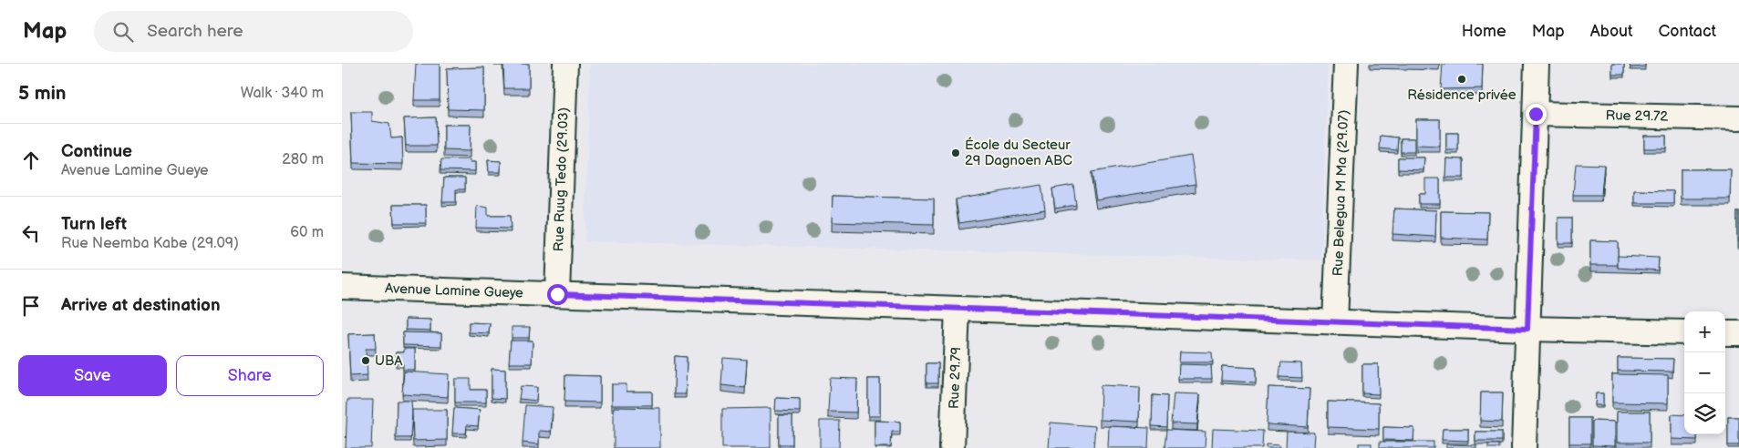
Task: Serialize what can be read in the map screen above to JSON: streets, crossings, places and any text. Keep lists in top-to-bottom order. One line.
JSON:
{"streets":{"street":["Rue 29.72","Rue Ruug Tedo (29.03)","Rue Belegua M Ma (29.07)","Avenue Lamine Gueye","Rue 29.79"]},"crossings":[["Rue Ruug Tedo (29.03)","Avenue Lamine Gueye"],["Rue Belegua M Ma (29.07)","Avenue Lamine Gueye"],["Avenue Lamine Gueye","Rue 29.79"]],"places":["Résidence privée","École du Secteur 29 Dagnoen ABC","UBA"],"page":{"header":"Map","search":"Search here","nav":["Home","Map","About","Contact"],"heading":["5 min","Walk · 340 m"],"list":[["Continue","Avenue Lamine Gueye","280 m"],["Turn left","Rue Neemba Kabe (29.09)","60 m"],"Arrive at destination"],"map_buttons":["+","−"],"buttons":["Save","Share"]}}
